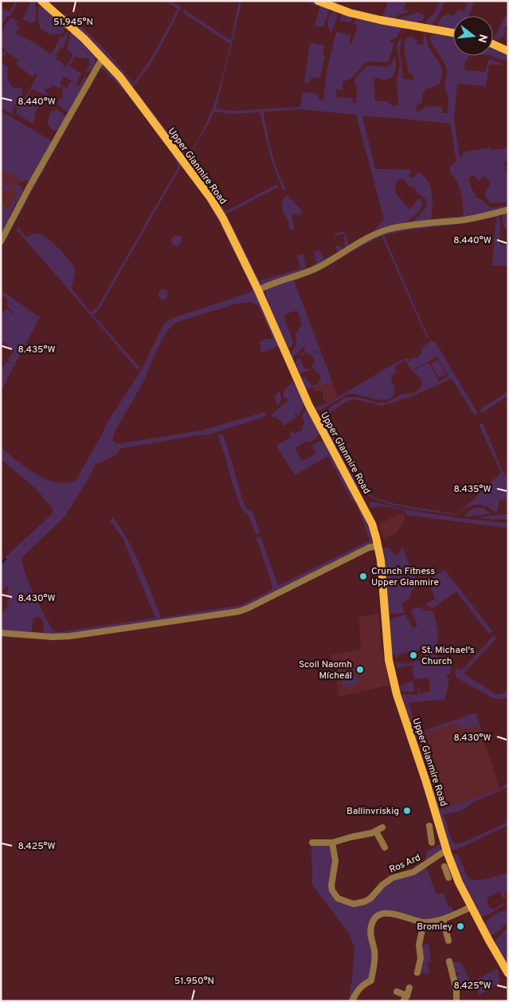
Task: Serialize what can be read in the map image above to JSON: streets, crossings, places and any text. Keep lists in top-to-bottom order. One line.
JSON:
{"streets":{"main road":["Upper Glanmire Road"],"street":["Ros Ard"]},"crossings":[["Upper Glanmire Road","Ros Ard"]],"places":["Crunch Fitness Upper Glanmire","St. Michael's Church","Scoil Naomh Mícheál","Ballinvriskig","Bromley"],"north":"right","coordinates":["51.945°N","8.440°W","8.435°W","8.430°W","8.425°W","51.950°N"]}
